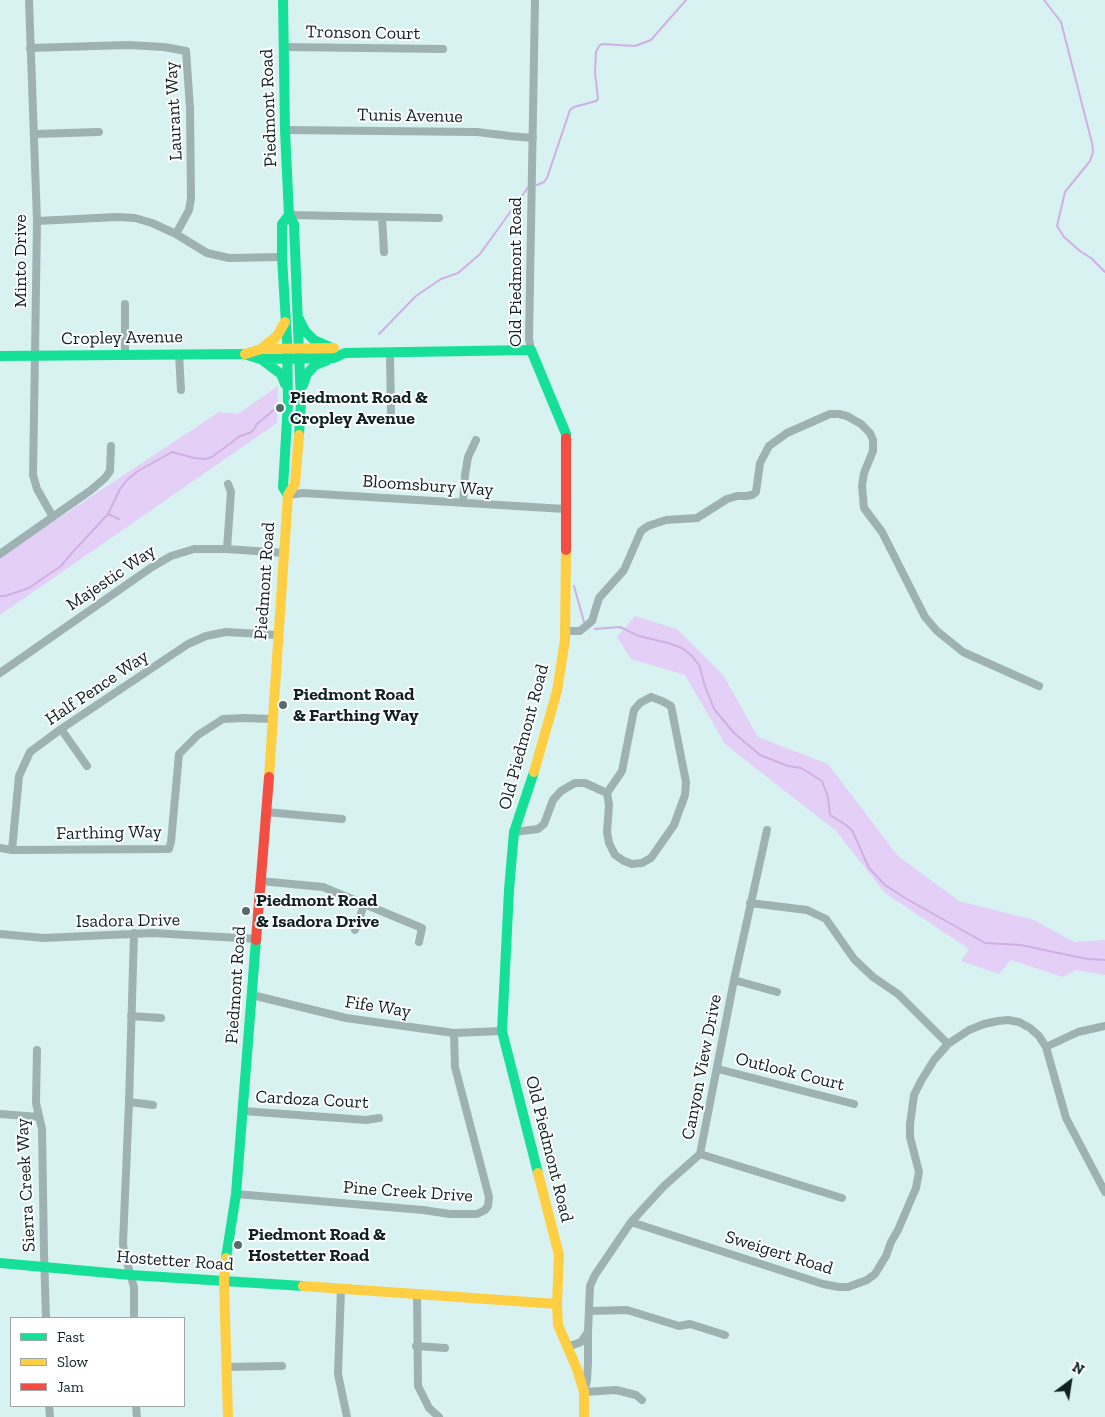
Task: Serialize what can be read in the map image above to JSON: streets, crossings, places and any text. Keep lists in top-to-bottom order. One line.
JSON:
{"streets":{"main road":["Piedmont Road","Old Piedmont Road","Cropley Avenue","Hostetter Road"],"street":["Tronson Court","Laurant Way","Tunis Avenue","Minto Drive","Bloomsbury Way","Majestic Way","Half Pence Way","Farthing Way","Isadora Drive","Fife Way","Canyon View Drive","Outlook Court","Cardoza Court","Sierra Creek Way","Pine Creek Drive","Sweigert Road"]},"crossings":[["Tronson Court","Piedmont Road"],["Piedmont Road","Tunis Avenue"],["Piedmont Road","Cropley Avenue"],["Piedmont Road","Bloomsbury Way"],["Piedmont Road","Majestic Way"],["Piedmont Road","Half Pence Way"],["Piedmont Road","Farthing Way"],["Piedmont Road","Isadora Drive"],["Piedmont Road","Fife Way"],["Piedmont Road","Cardoza Court"],["Piedmont Road","Pine Creek Drive"],["Piedmont Road","Hostetter Road"],["Laurant Way","Minto Drive"],["Tunis Avenue","Old Piedmont Road"],["Minto Drive","Cropley Avenue"],["Old Piedmont Road","Cropley Avenue"],["Old Piedmont Road","Bloomsbury Way"],["Old Piedmont Road","Fife Way"],["Old Piedmont Road","Canyon View Drive"],["Old Piedmont Road","Hostetter Road"],["Half Pence Way","Farthing Way"],["Fife Way","Pine Creek Drive"],["Canyon View Drive","Outlook Court"],["Canyon View Drive","Sweigert Road"],["Sierra Creek Way","Hostetter Road"]],"places":["Piedmont Road & Cropley Avenue","Piedmont Road & Farthing Way","Piedmont Road & Isadora Drive","Piedmont Road & Hostetter Road"],"legend":["Fast","Slow","Jam"],"north":"top right"}
